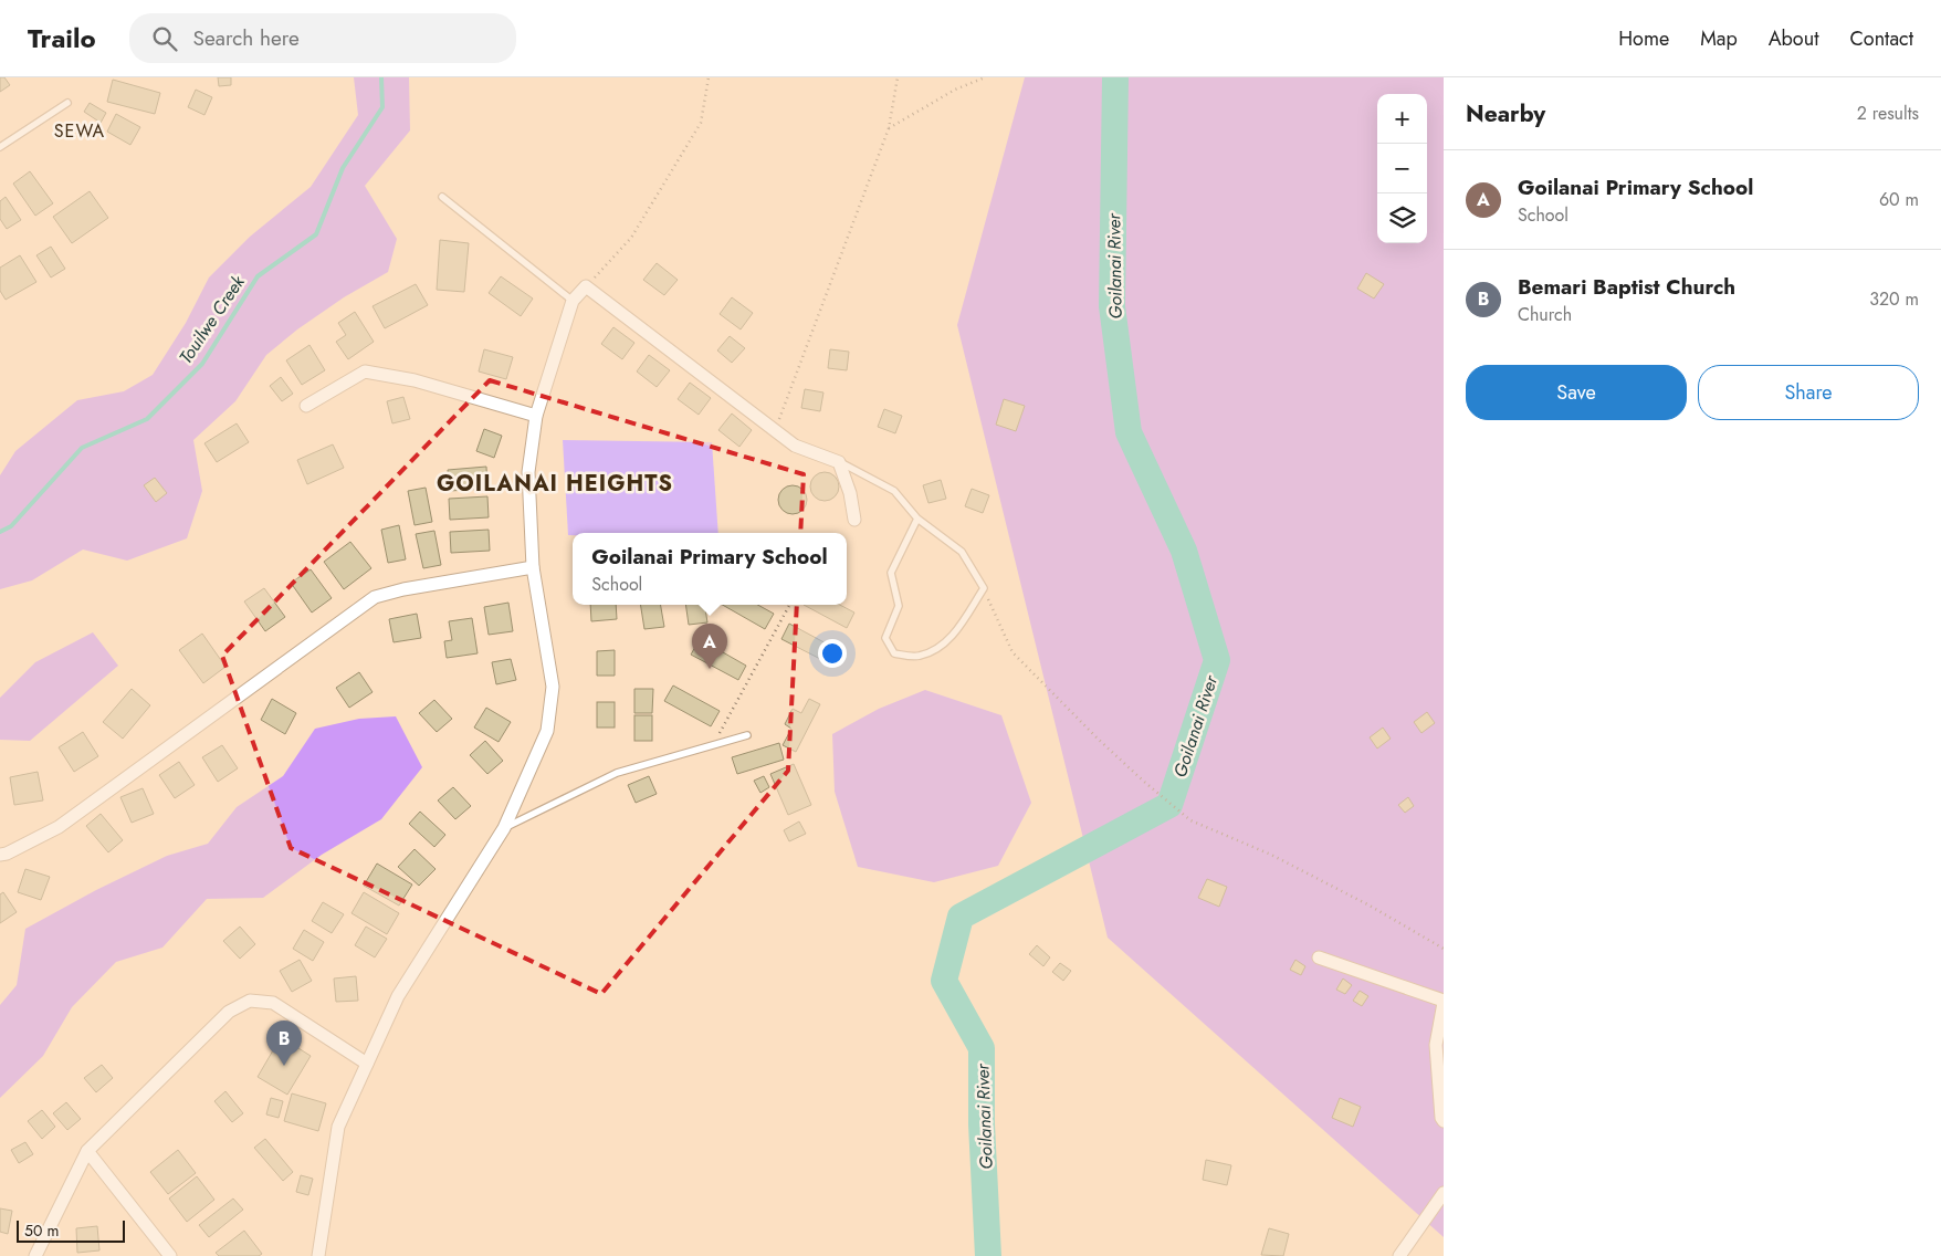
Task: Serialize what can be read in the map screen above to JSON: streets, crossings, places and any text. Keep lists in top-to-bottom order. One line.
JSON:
{"districts":["SEWA","GOILANAI HEIGHTS"],"water":["Goilanai River","Touilwe Creek"],"scale_bar":"50 m","page":{"header":"Trailo","search":"Search here","nav":["Home","Map","About","Contact"],"heading":["Nearby","2 results"],"map_buttons":["+","−"],"list":[{"mark":"A","name":"Goilanai Primary School","note":"School","value":"60 m"},{"mark":"B","name":"Bemari Baptist Church","note":"Church","value":"320 m"}],"buttons":["Save","Share"],"popup":["Goilanai Primary School","School"],"pins":["A","B"],"scale":"50 m"}}
